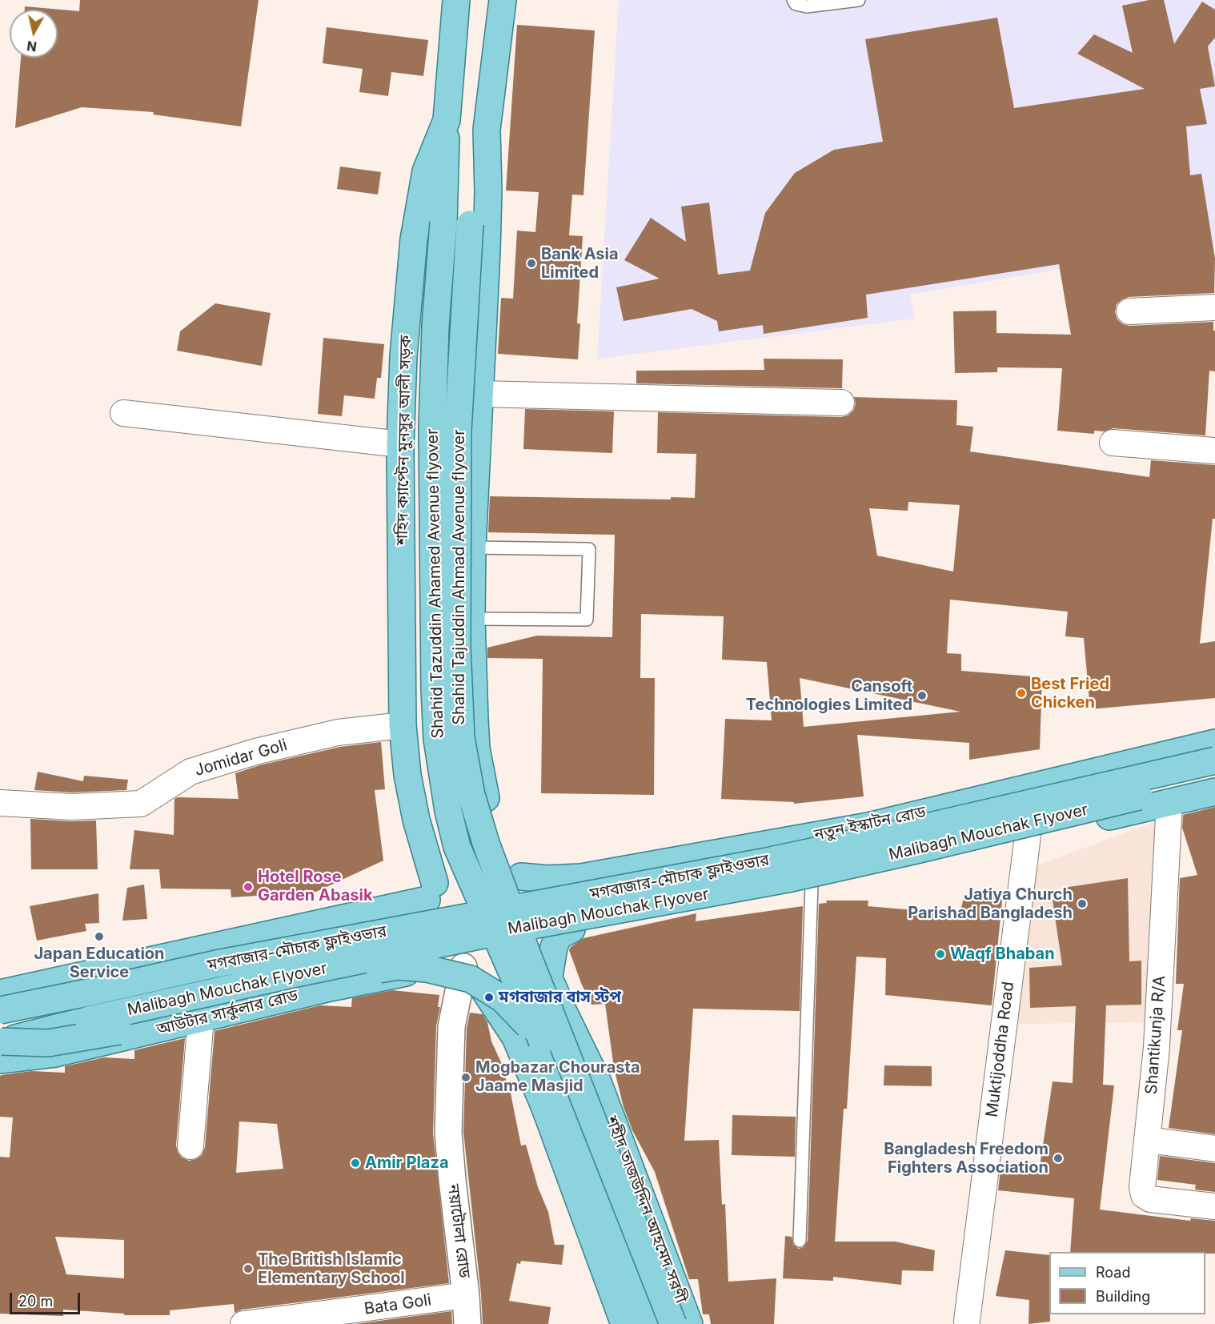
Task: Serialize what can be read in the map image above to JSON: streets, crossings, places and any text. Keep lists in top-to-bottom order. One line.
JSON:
{"streets":{"main road":["শহিদ ক্যাপ্টেন মুনসুর আলী সড়ক","Shahid Tajuddin Ahmad Avenue flyover","Shahid Tazuddin Ahamed Avenue flyover","নতুন ইস্কাটন রোড","Malibagh Mouchak Flyover","মগবাজার-মৌচাক ফ্লাইওভার","আউটার সার্কুলার রোড","শহীদ তাজউদ্দিন আহমেদ সরণী"],"street":["Jomidar Goli","Shantikunja R/A","Muktijoddha Road","নয়াটোলা রোড","Bata Goli"]},"crossings":[["শহিদ ক্যাপ্টেন মুনসুর আলী সড়ক","Shahid Tazuddin Ahamed Avenue flyover"],["শহিদ ক্যাপ্টেন মুনসুর আলী সড়ক","Jomidar Goli"],["শহিদ ক্যাপ্টেন মুনসুর আলী সড়ক","নতুন ইস্কাটন রোড"],["শহিদ ক্যাপ্টেন মুনসুর আলী সড়ক","আউটার সার্কুলার রোড"],["শহিদ ক্যাপ্টেন মুনসুর আলী সড়ক","শহীদ তাজউদ্দিন আহমেদ সরণী"],["শহিদ ক্যাপ্টেন মুনসুর আলী সড়ক","নয়াটোলা রোড"],["নতুন ইস্কাটন রোড","আউটার সার্কুলার রোড"],["নতুন ইস্কাটন রোড","শহীদ তাজউদ্দিন আহমেদ সরণী"],["নতুন ইস্কাটন রোড","নয়াটোলা রোড"],["Malibagh Mouchak Flyover","আউটার সার্কুলার রোড"],["আউটার সার্কুলার রোড","শহীদ তাজউদ্দিন আহমেদ সরণী"],["আউটার সার্কুলার রোড","নয়াটোলা রোড"],["শহীদ তাজউদ্দিন আহমেদ সরণী","নয়াটোলা রোড"],["নয়াটোলা রোড","Bata Goli"]],"places":["Bank Asia Limited","Best Fried Chicken","Cansoft Technologies Limited","Hotel Rose Garden Abasik","Jatiya Church Parishad Bangladesh","Japan Education Service","Waqf Bhaban","মগবাজার বাস স্টপ","Mogbazar Chourasta Jaame Masjid","Bangladesh Freedom Fighters Association","Amir Plaza","The British Islamic Elementary School"],"legend":["Road","Building"],"scale_bar":"20 m","north":"bottom"}
